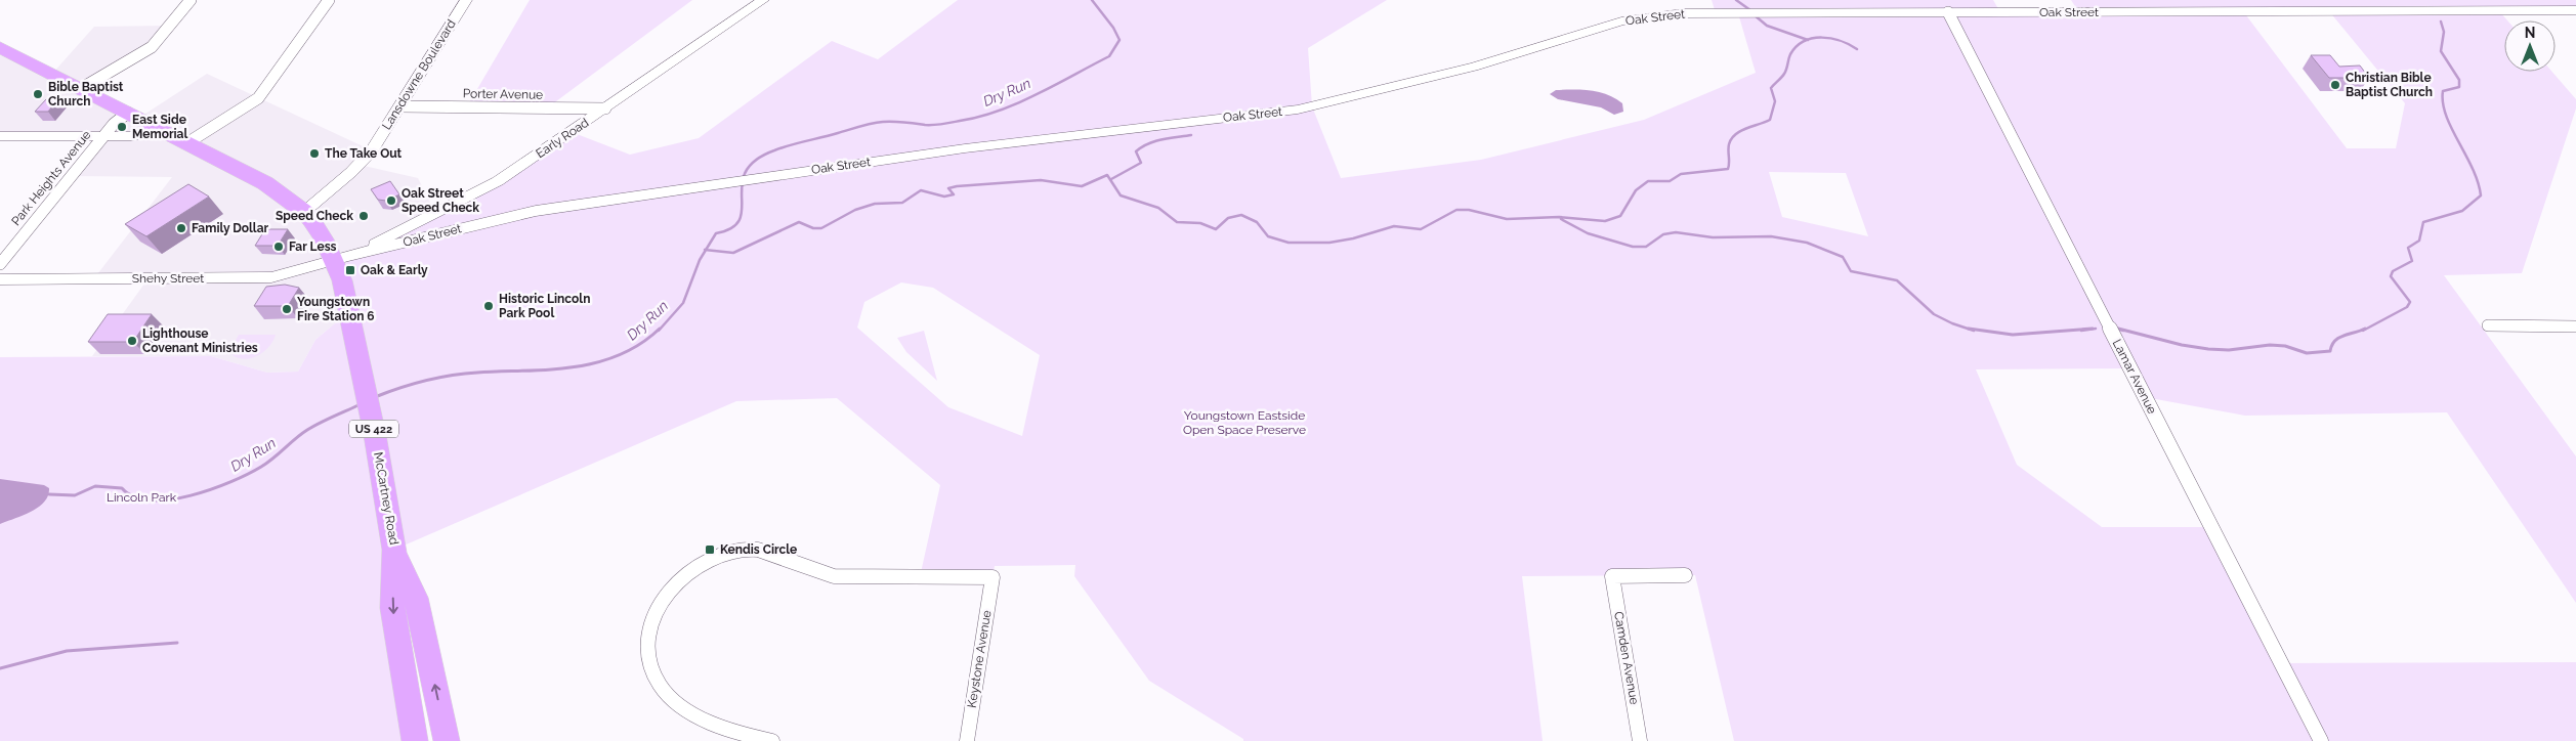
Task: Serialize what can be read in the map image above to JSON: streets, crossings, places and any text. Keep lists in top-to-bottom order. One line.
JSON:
{"streets":{"highway":["US 422","McCartney Road"],"street":["Oak Street","Lansdowne Boulevard","Porter Avenue","Early Road","Park Heights Avenue","Shehy Street","Lamar Avenue","Camden Avenue","Keystone Avenue"]},"crossings":[["Oak Street","Early Road"],["Oak Street","Shehy Street"],["Oak Street","Lamar Avenue"],["Oak Street","US 422"],["Oak Street","McCartney Road"],["Lansdowne Boulevard","Porter Avenue"],["Lansdowne Boulevard","US 422"],["Porter Avenue","Early Road"],["Early Road","Shehy Street"],["Early Road","US 422"],["Early Road","McCartney Road"],["Park Heights Avenue","US 422"],["Shehy Street","US 422"],["Shehy Street","McCartney Road"],["US 422","McCartney Road"]],"water":["Dry Run"],"parks":["Youngstown Eastside Open Space Preserve","Lincoln Park"],"places":{"other":["Christian Bible Baptist Church","Bible Baptist Church","East Side Memorial","The Take Out","Oak Street Speed Check","Speed Check","Family Dollar","Far Less","Historic Lincoln Park Pool","Youngstown Fire Station 6","Lighthouse Covenant Ministries"],"transit":["Oak & Early","Kendis Circle"]},"north":"top"}
